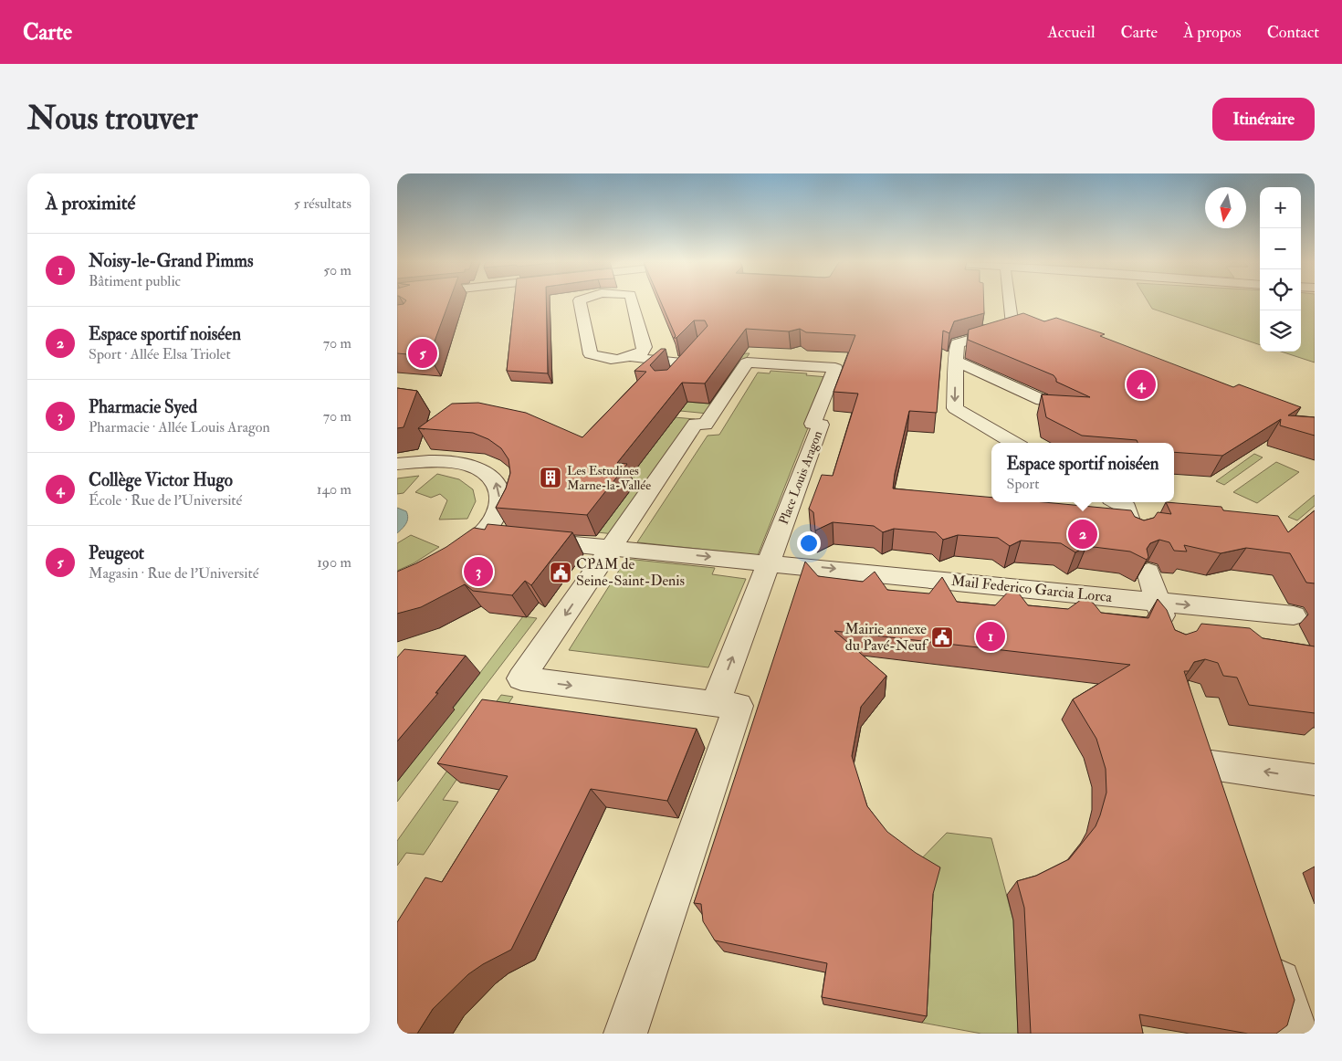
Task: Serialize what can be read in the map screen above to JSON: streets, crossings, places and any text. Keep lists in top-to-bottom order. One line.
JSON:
{"streets":{"street":["Place Louis Aragon","Mail Federico Garcia Lorca"]},"crossings":[["Place Louis Aragon","Mail Federico Garcia Lorca"]],"places":{"building":["Les Estudines Marne-la-Vallée"],"public building":["CPAM de Seine-Saint-Denis","Mairie annexe du Pavé-Neuf"]},"north":"bottom","page":{"header":"Carte","nav":["Accueil","Carte","À propos","Contact"],"buttons":"Itinéraire","title":"Nous trouver","heading":["À proximité","5 résultats"],"map_buttons":["+","−"],"list":[{"mark":"1","name":"Noisy-le-Grand Pimms","note":"Bâtiment public","value":"50 m"},{"mark":"2","name":"Espace sportif noiséen","note":"Sport · Allée Elsa Triolet","value":"70 m"},{"mark":"3","name":"Pharmacie Syed","note":"Pharmacie · Allée Louis Aragon","value":"70 m"},{"mark":"4","name":"Collège Victor Hugo","note":"École · Rue de l'Université","value":"140 m"},{"mark":"5","name":"Peugeot","note":"Magasin · Rue de l'Université","value":"190 m"}],"pins":["5","4","2","3","1"],"popup":["Espace sportif noiséen","Sport"]}}
